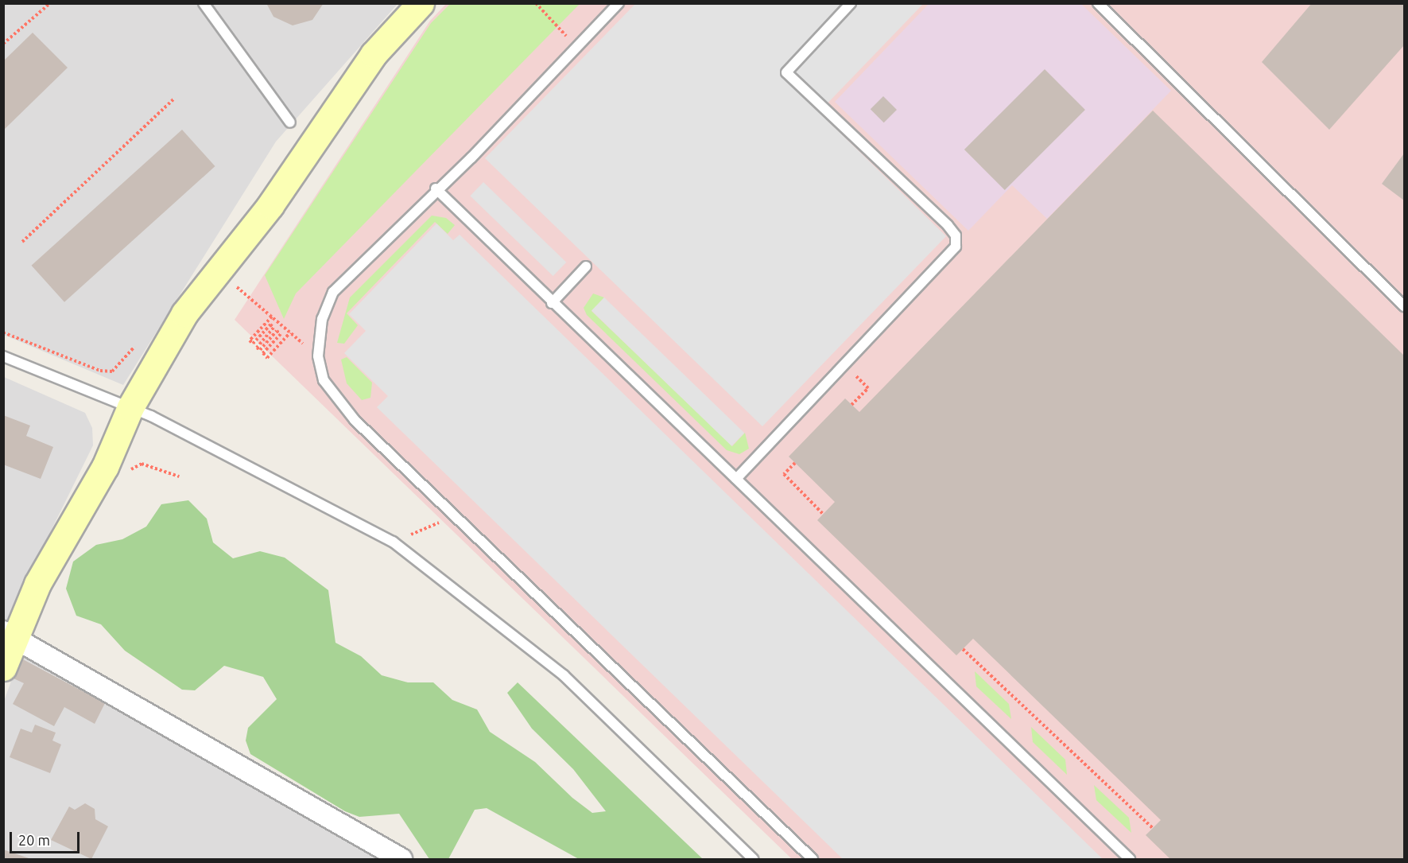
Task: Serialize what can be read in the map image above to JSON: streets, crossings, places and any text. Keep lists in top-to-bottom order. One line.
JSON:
{"scale_bar":"20 m"}
